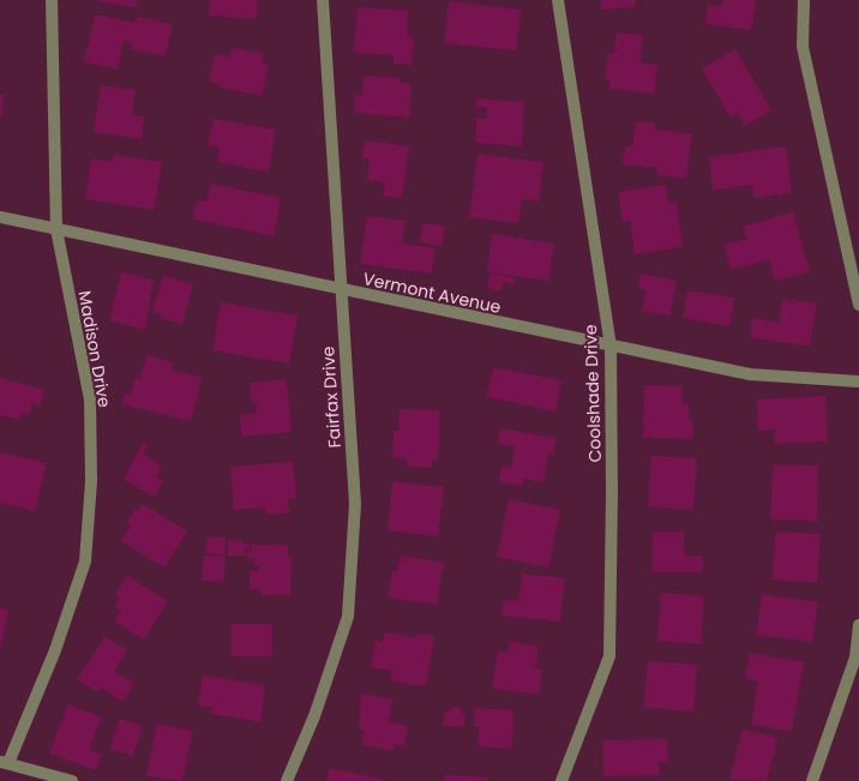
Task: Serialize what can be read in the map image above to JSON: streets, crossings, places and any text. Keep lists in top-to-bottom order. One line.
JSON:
{"streets":{"street":["Vermont Avenue","Madison Drive","Coolshade Drive","Fairfax Drive"]},"crossings":[["Vermont Avenue","Madison Drive"],["Vermont Avenue","Coolshade Drive"],["Vermont Avenue","Fairfax Drive"]]}
